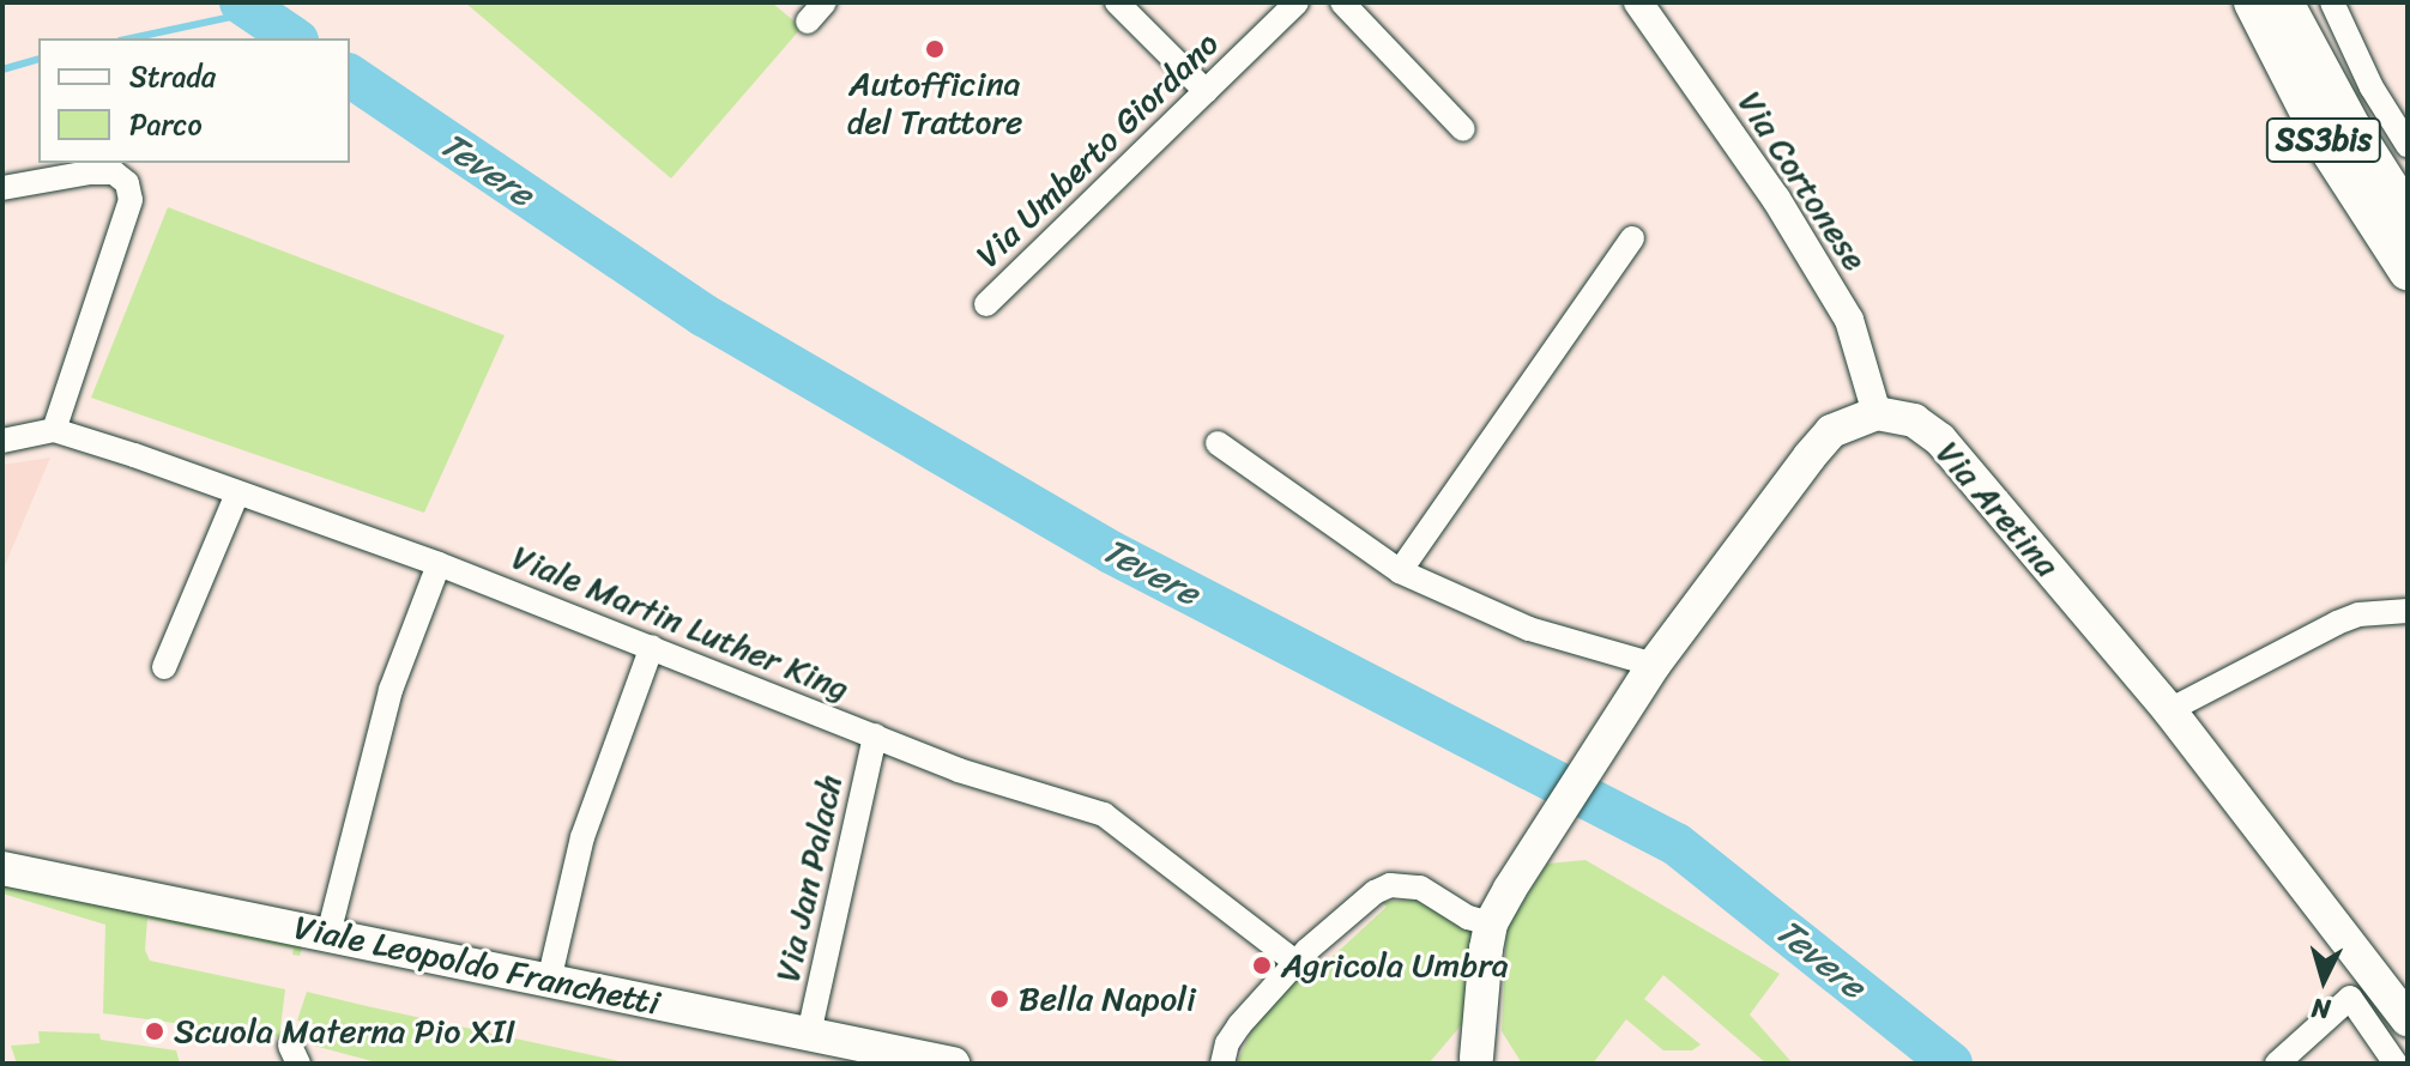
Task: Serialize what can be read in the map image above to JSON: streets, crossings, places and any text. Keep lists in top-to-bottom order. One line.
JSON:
{"streets":{"highway":["SS3bis"],"main road":["Via Aretina","Viale Leopoldo Franchetti"],"street":["Via Umberto Giordano","Via Cortonese","Viale Martin Luther King","Via Jan Palach"]},"crossings":[["Via Cortonese","Via Aretina"],["Viale Martin Luther King","Via Jan Palach"],["Via Jan Palach","Viale Leopoldo Franchetti"]],"water":["Tevere"],"places":["Autofficina del Trattore","Agricola Umbra","Bella Napoli","Scuola Materna Pio XII"],"legend":["Strada","Parco"],"north":"bottom"}
